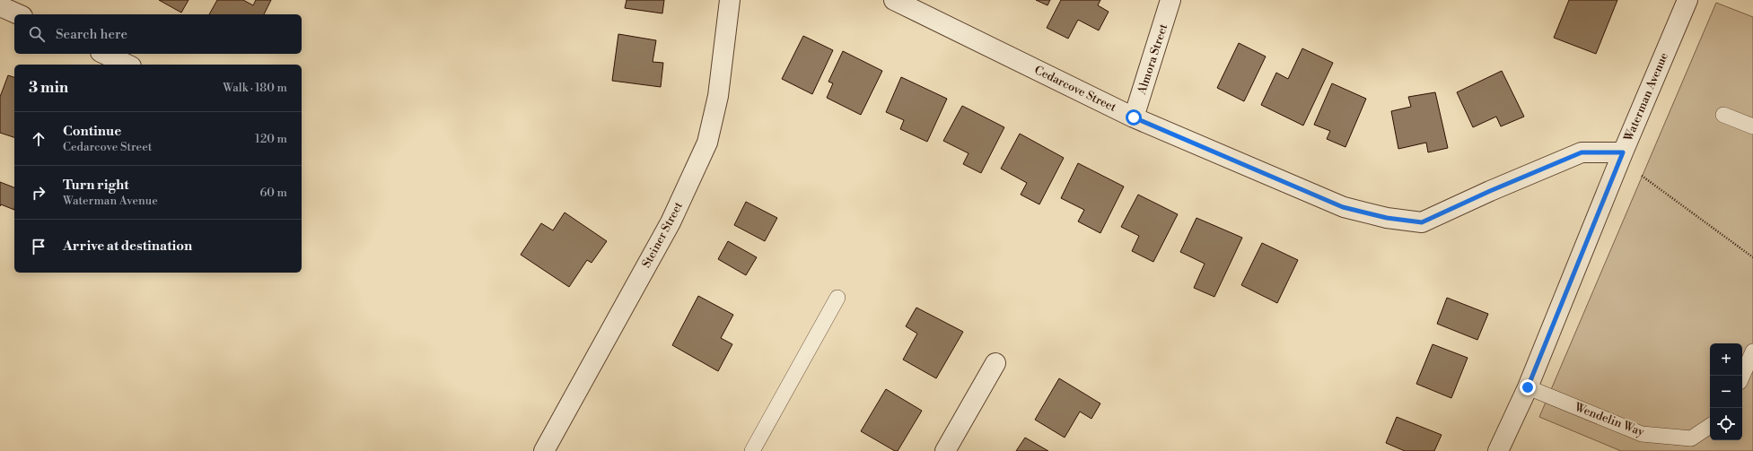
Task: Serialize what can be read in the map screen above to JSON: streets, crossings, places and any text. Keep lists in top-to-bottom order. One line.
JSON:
{"streets":{"street":["Almora Street","Cedarcove Street","Waterman Avenue","Steiner Street"],"lane":["Wendelin Way"]},"crossings":[["Almora Street","Cedarcove Street"],["Cedarcove Street","Waterman Avenue"],["Waterman Avenue","Wendelin Way"]],"page":{"search":"Search here","heading":["3 min","Walk · 180 m"],"list":[["Continue","Cedarcove Street","120 m"],["Turn right","Waterman Avenue","60 m"],"Arrive at destination"],"map_buttons":["+","−"]}}
